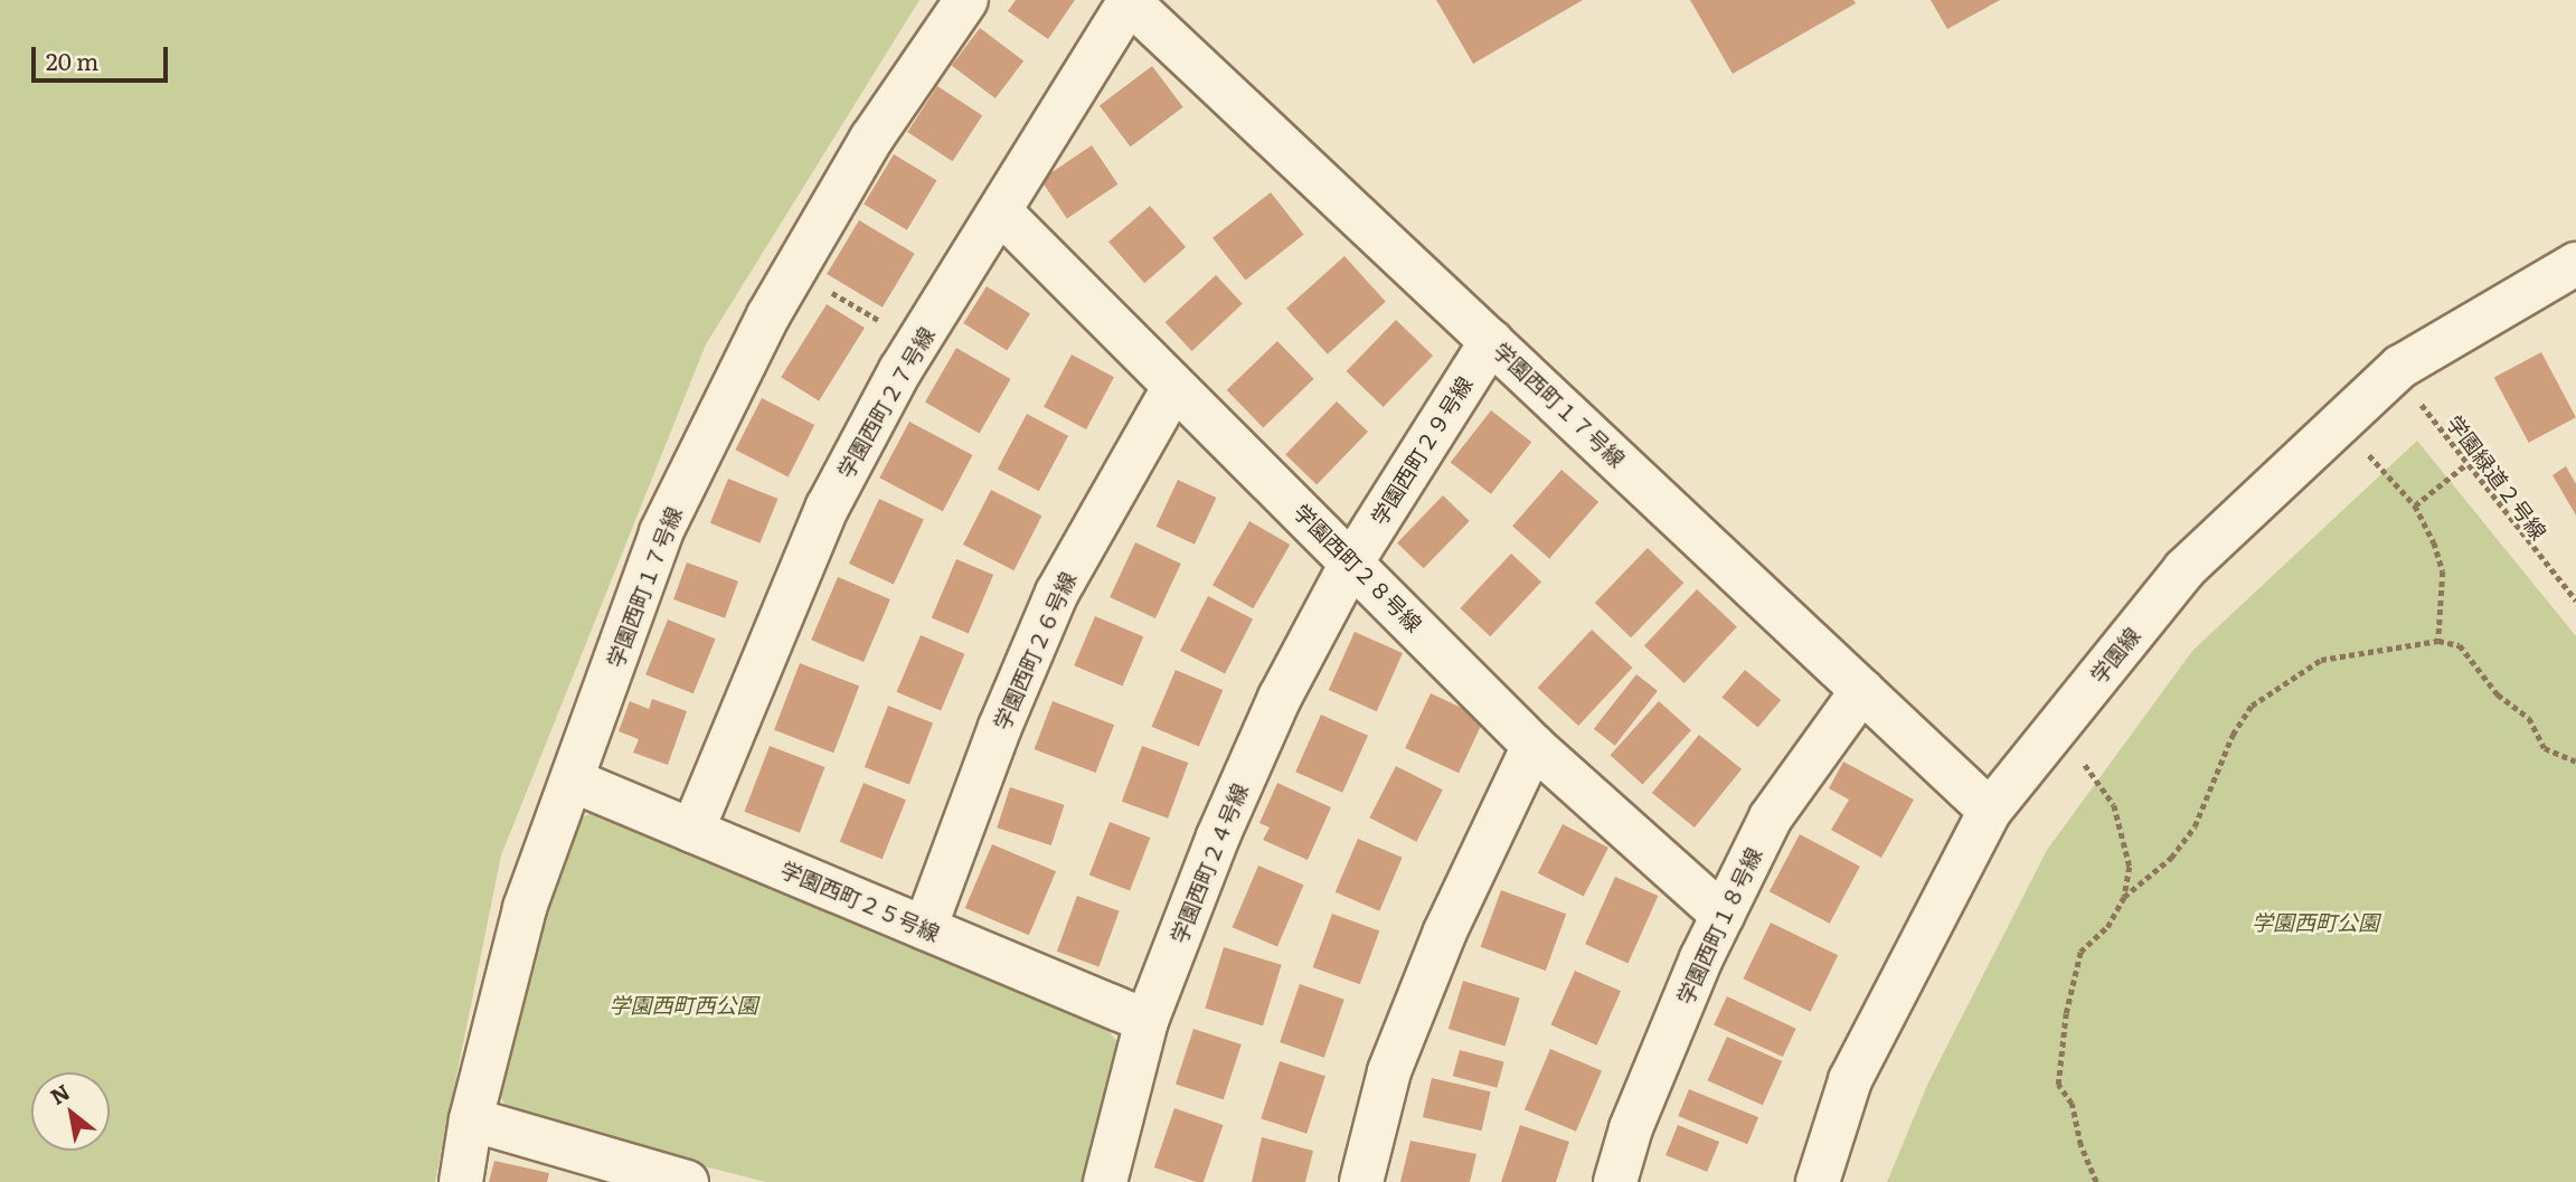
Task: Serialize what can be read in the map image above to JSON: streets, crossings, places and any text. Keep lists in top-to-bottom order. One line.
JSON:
{"streets":{"street":["学園西町２７号線","学園西町１７号線","学園西町２９号線","学園西町２８号線","学園西町２６号線","学園線","学園西町２４号線","学園西町２５号線","学園西町１８号線"],"path":["学園緑道２号線"]},"crossings":[["学園西町２７号線","学園西町１７号線"],["学園西町２７号線","学園西町２８号線"],["学園西町２７号線","学園西町２５号線"],["学園西町１７号線","学園西町２９号線"],["学園西町１７号線","学園線"],["学園西町１７号線","学園西町２５号線"],["学園西町１７号線","学園西町１８号線"],["学園西町２９号線","学園西町２８号線"],["学園西町２９号線","学園西町２４号線"],["学園緑道２号線","学園線"],["学園西町２８号線","学園西町２６号線"],["学園西町２８号線","学園西町２４号線"],["学園西町２８号線","学園西町１８号線"],["学園西町２６号線","学園西町２５号線"],["学園西町２４号線","学園西町２５号線"]],"parks":["学園西町公園","学園西町西公園"],"scale_bar":"20 m","north":"top left"}
